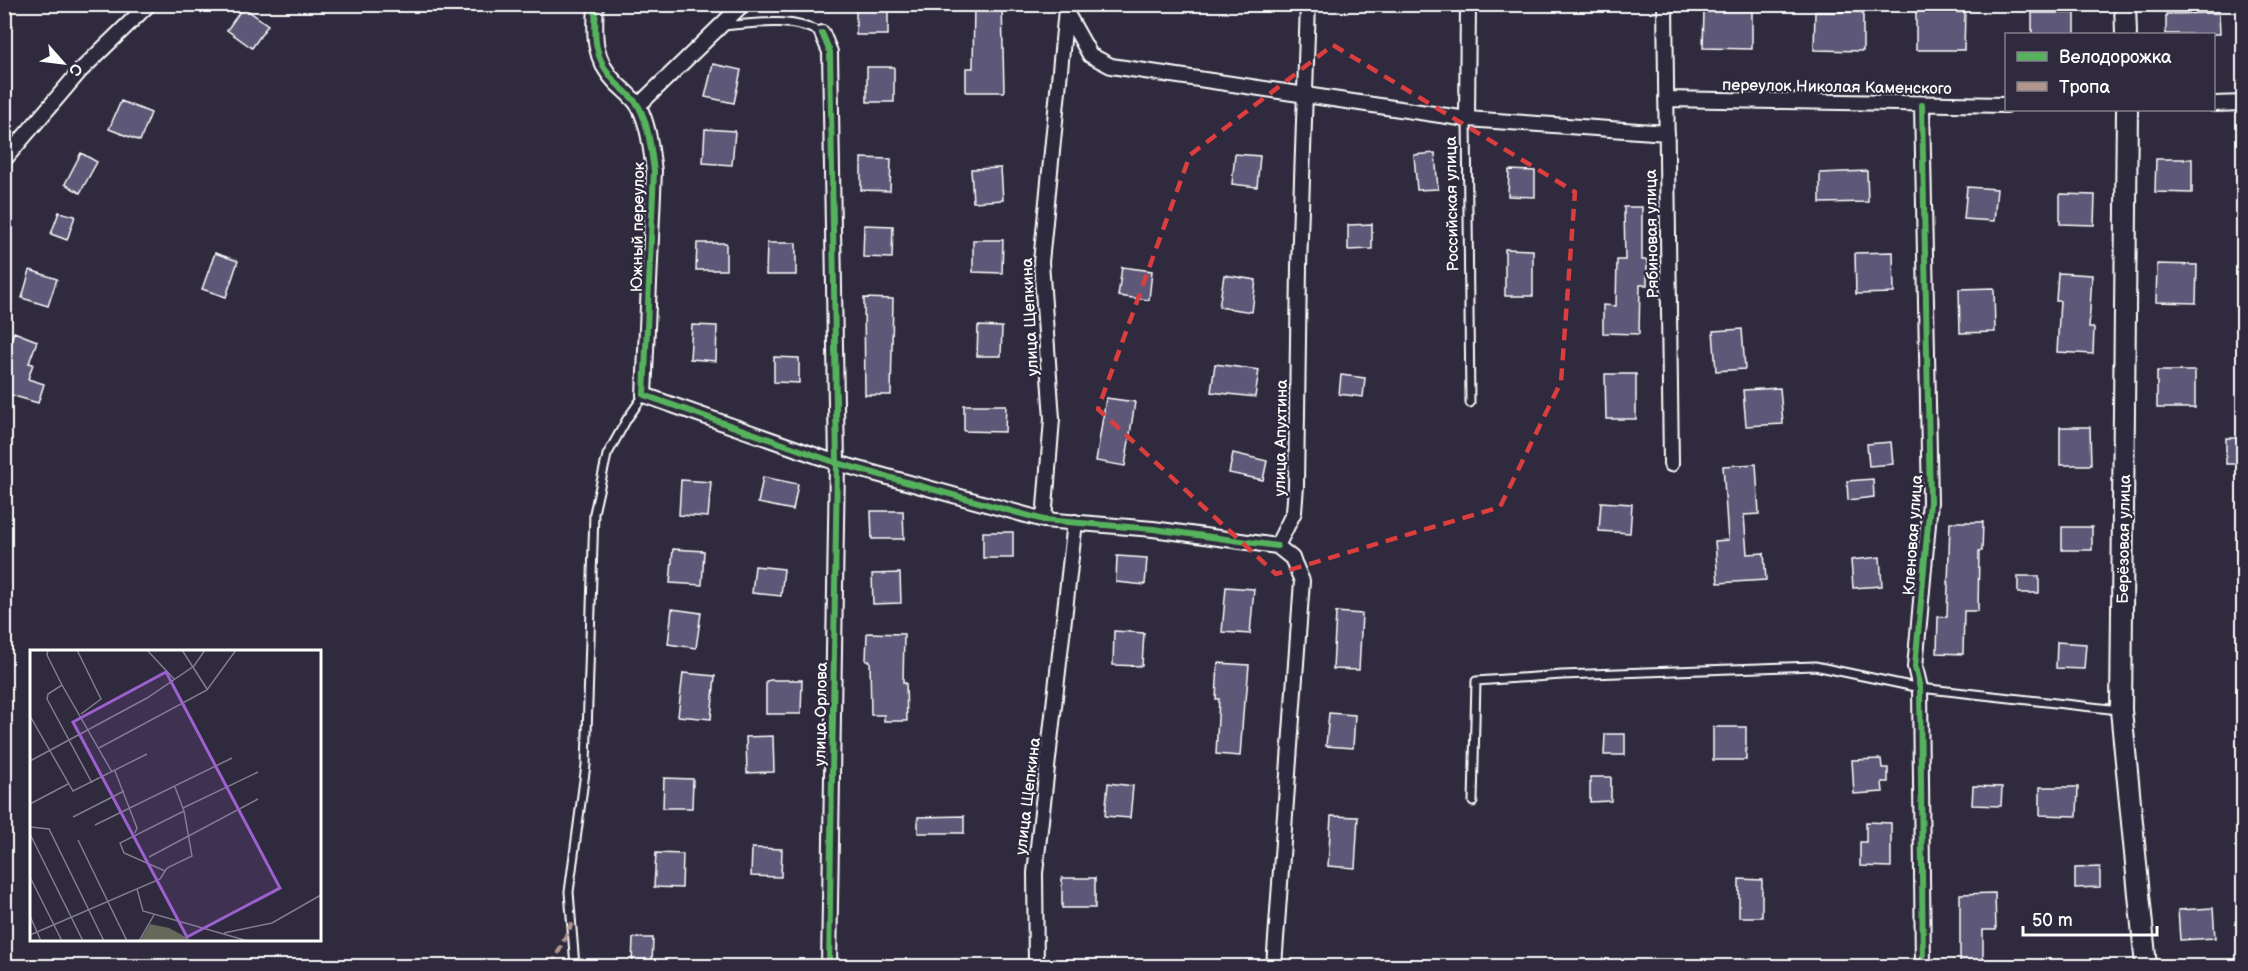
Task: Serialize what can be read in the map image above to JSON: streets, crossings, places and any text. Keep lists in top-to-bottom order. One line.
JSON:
{"streets":{"main road":["Берёзовая улица"],"street":["переулок Николая Каменского","Российская улица","Южный переулок","Рябиновая улица","улица Щепкина","улица Апухтина","Кленовая улица","улица Орлова"]},"crossings":[["переулок Николая Каменского","Рябиновая улица"],["переулок Николая Каменского","Кленовая улица"]],"legend":["Велодорожка","Тропа"],"scale_bar":"50 m","north":"bottom right"}
